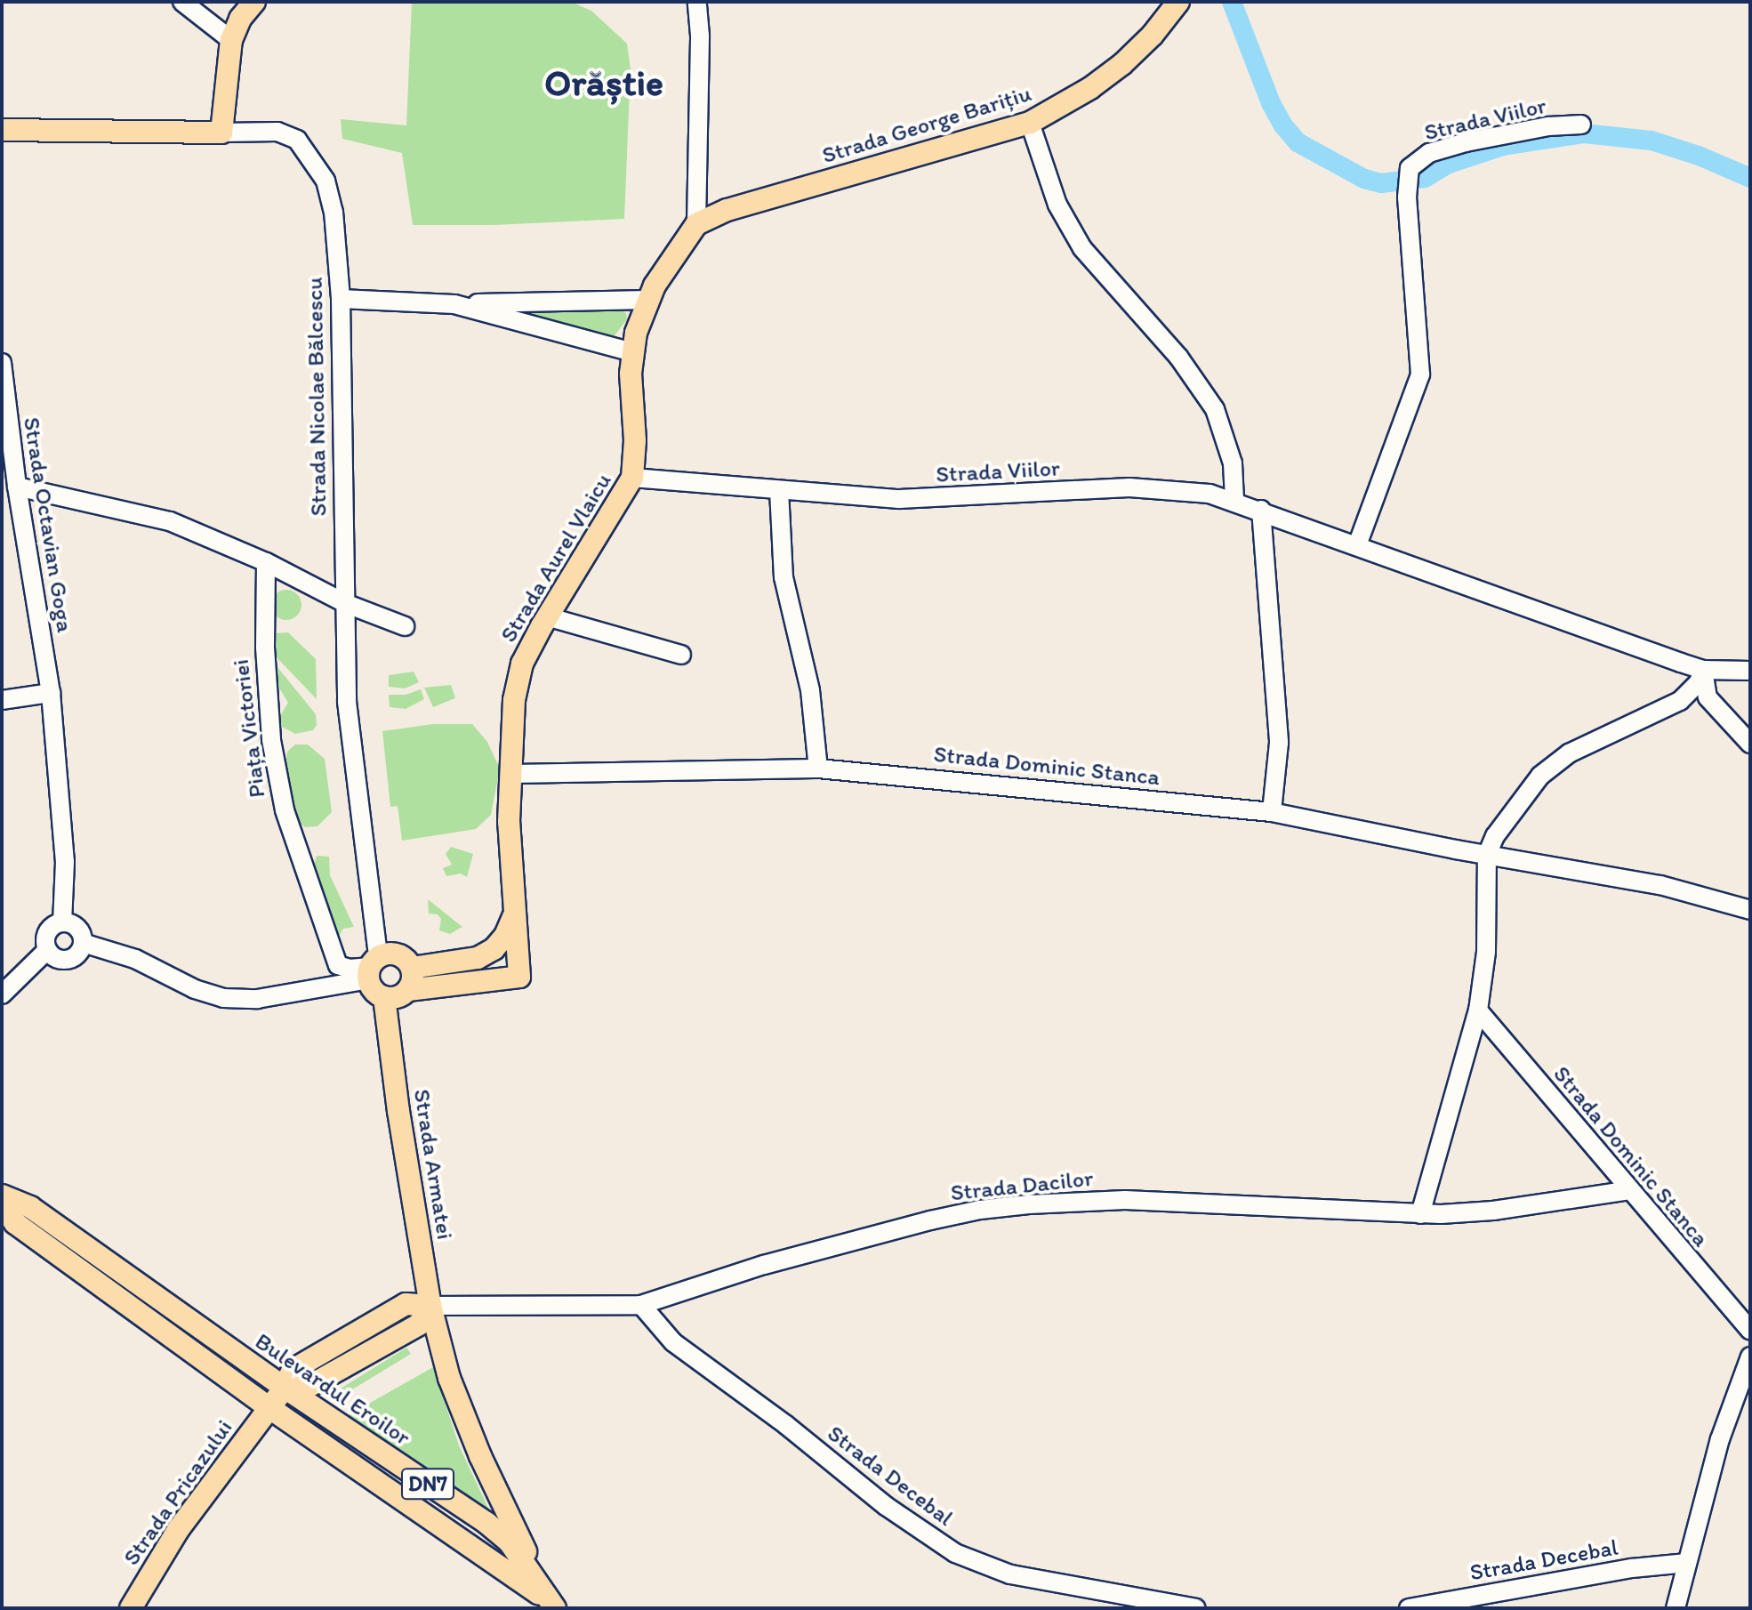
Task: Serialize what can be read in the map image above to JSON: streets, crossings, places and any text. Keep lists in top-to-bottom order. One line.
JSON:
{"streets":{"main road":["Strada George Barițiu","Strada Nicolae Bălcescu","Strada Aurel Vlaicu","Strada Armatei","Bulevardul Eroilor","DN7","Strada Pricazului"],"street":["Strada Viilor","Strada Octavian Goga","Piața Victoriei","Strada Dominic Stanca","Strada Dacilor","Strada Decebal"]},"crossings":[["Strada Viilor","Strada Aurel Vlaicu"],["Strada Nicolae Bălcescu","Strada Armatei"],["Strada Aurel Vlaicu","Strada Dominic Stanca"],["Strada Dominic Stanca","Strada Dacilor"],["Strada Armatei","Strada Dacilor"],["Strada Armatei","Bulevardul Eroilor"],["Strada Armatei","DN7"],["Strada Dacilor","Strada Decebal"],["Bulevardul Eroilor","DN7"],["DN7","Strada Pricazului"]],"districts":["Orăștie"]}
